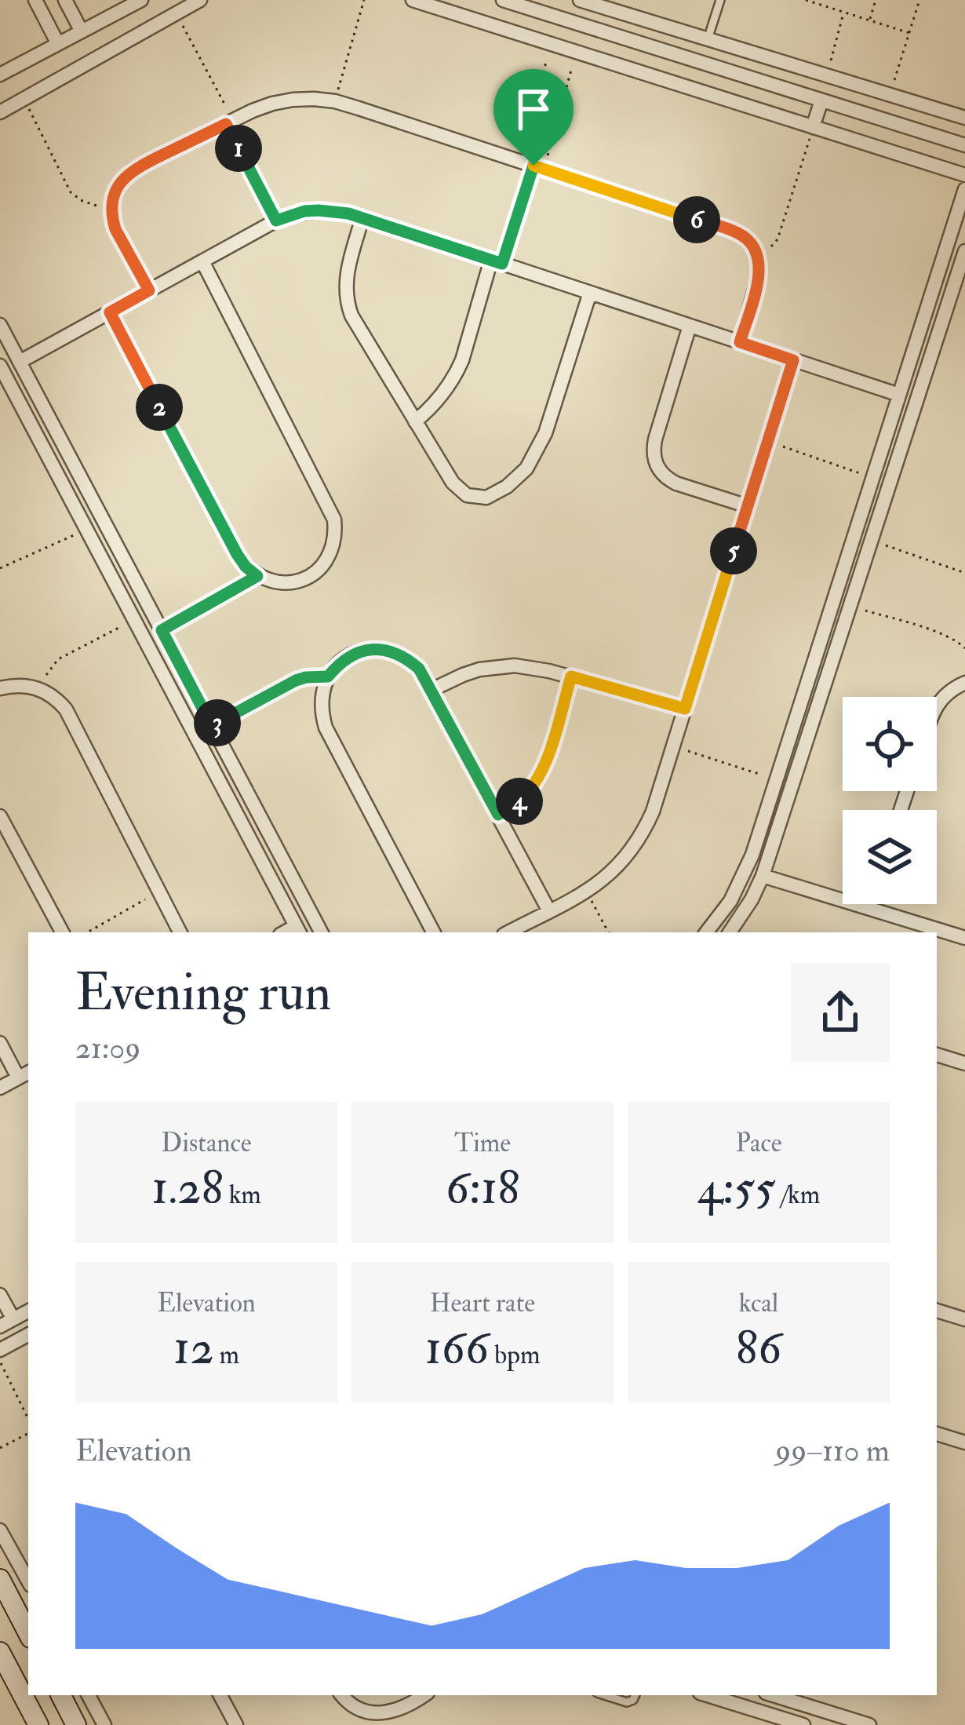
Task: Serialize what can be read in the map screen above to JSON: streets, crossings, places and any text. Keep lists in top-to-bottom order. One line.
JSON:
{"page":{"pins":["1","6","2","5","3","4"],"heading":["Evening run","21:09"],"stats":[["Distance","1.28 km"],["Time","6:18"],["Pace","4:55 /km"],["Elevation","12 m"],["Heart rate","166 bpm"],["kcal","86"]],"chart":["Elevation","99–110 m"]}}
